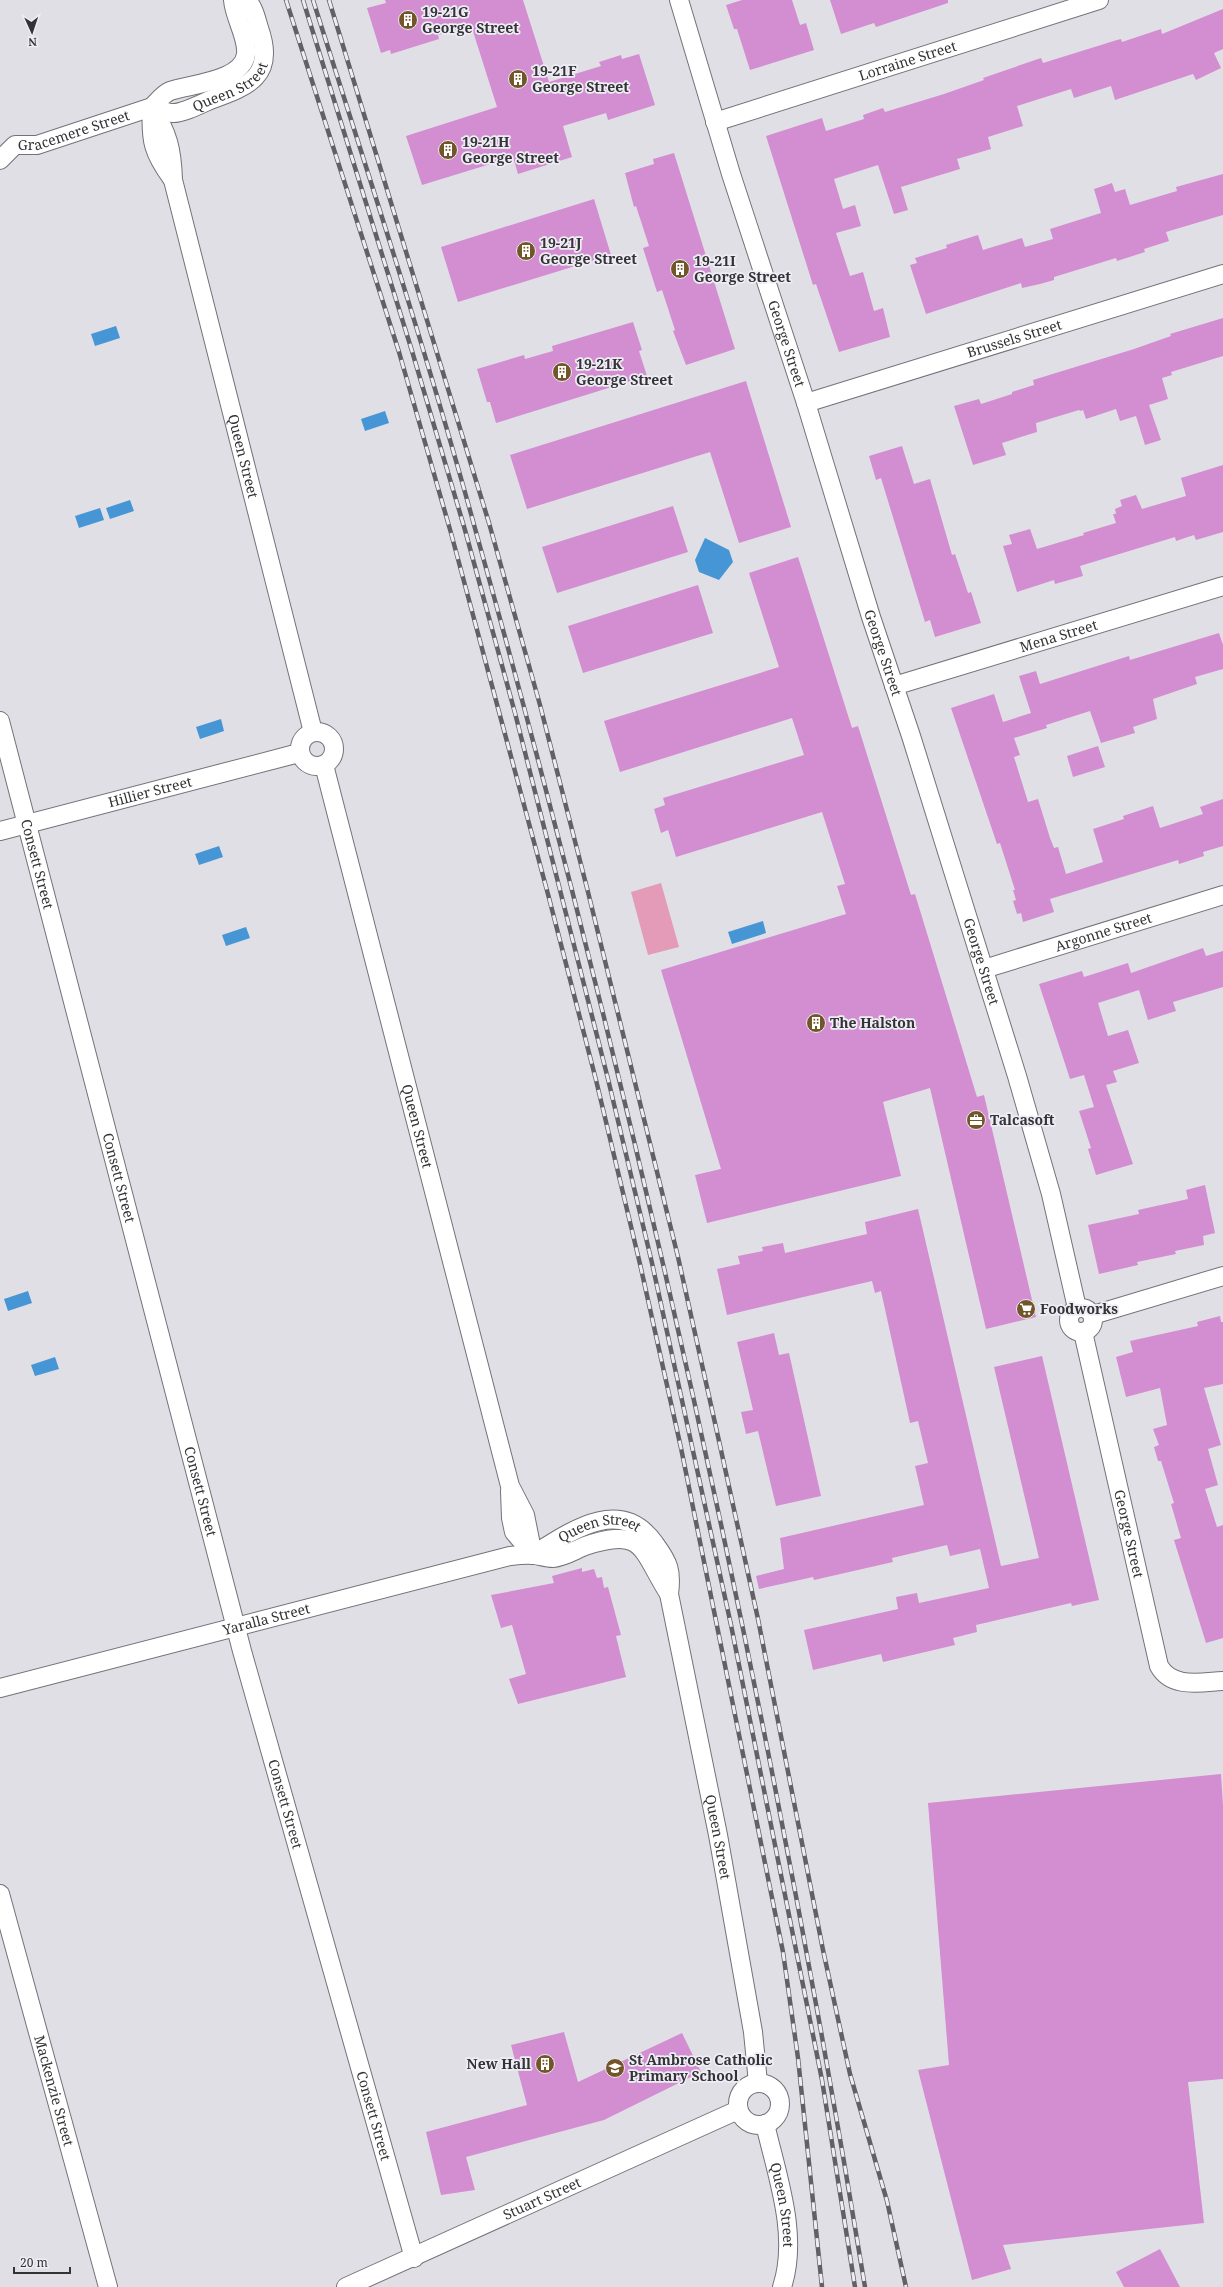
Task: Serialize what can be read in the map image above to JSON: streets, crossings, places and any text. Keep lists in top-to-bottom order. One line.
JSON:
{"streets":{"street":["Lorraine Street","Queen Street","Gracemere Street","Brussels Street","George Street","Mena Street","Hillier Street","Consett Street","Argonne Street","Yaralla Street","Mackenzie Street","Stuart Street"]},"crossings":[["Lorraine Street","George Street"],["Queen Street","Gracemere Street"],["Queen Street","Hillier Street"],["Queen Street","Yaralla Street"],["Queen Street","Stuart Street"],["Brussels Street","George Street"],["George Street","Mena Street"],["George Street","Argonne Street"],["Hillier Street","Consett Street"],["Consett Street","Yaralla Street"],["Consett Street","Stuart Street"]],"places":{"building":["19-21G George Street","19-21F George Street","19-21H George Street","19-21J George Street","19-21I George Street","19-21K George Street","The Halston","New Hall"],"office":["Talcasoft"],"supermarket":["Foodworks"],"school or university":["St Ambrose Catholic Primary School"]},"scale_bar":"20 m","north":"bottom"}
